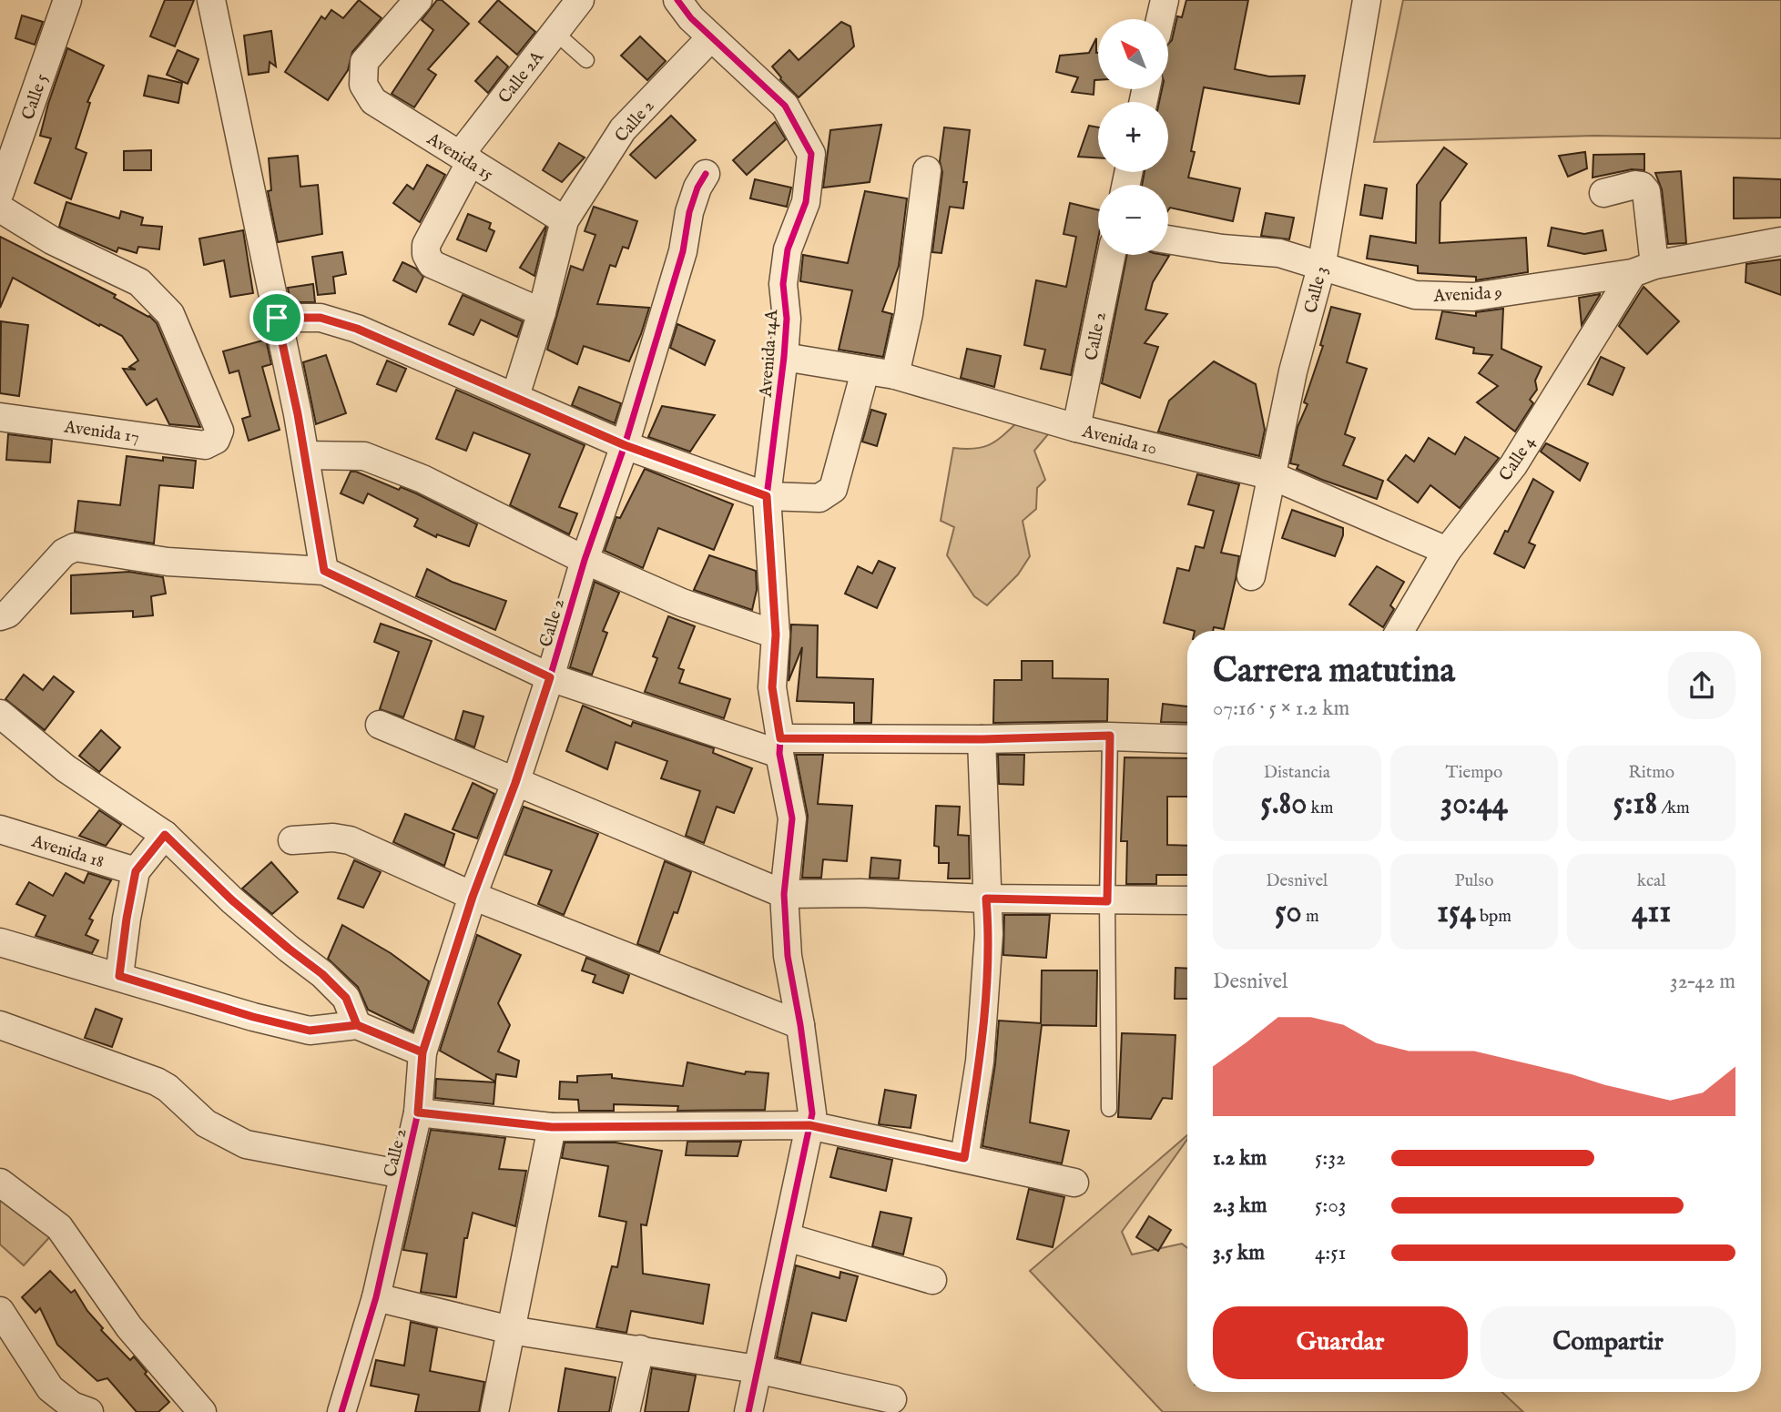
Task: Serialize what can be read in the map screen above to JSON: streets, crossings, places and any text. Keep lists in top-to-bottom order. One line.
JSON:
{"streets":{"street":["Calle 2A","Calle 5","Calle 2","Avenida 15","Calle 3","Avenida 9","Avenida 14A","Avenida 17","Avenida 10","Calle 4","Avenida 18"]},"crossings":[["Calle 2A","Calle 2"],["Calle 2A","Avenida 15"],["Calle 2","Avenida 15"],["Calle 2","Avenida 14A"],["Calle 2","Avenida 10"],["Calle 3","Avenida 9"],["Calle 3","Avenida 10"],["Avenida 9","Calle 4"],["Avenida 14A","Avenida 10"],["Avenida 10","Calle 4"]],"north":"top left","page":{"map_buttons":["+","−"],"heading":["Carrera matutina","07:16 · 5 × 1.2 km"],"stats":[["Distancia","5.80 km"],["Tiempo","30:44"],["Ritmo","5:18 /km"],["Desnivel","50 m"],["Pulso","154 bpm"],["kcal","411"]],"chart":["Desnivel","32–42 m"],"list":[{"name":"1.2 km","note":"5:32"},{"name":"2.3 km","note":"5:03"},{"name":"3.5 km","note":"4:51"}],"buttons":["Guardar","Compartir"]}}
